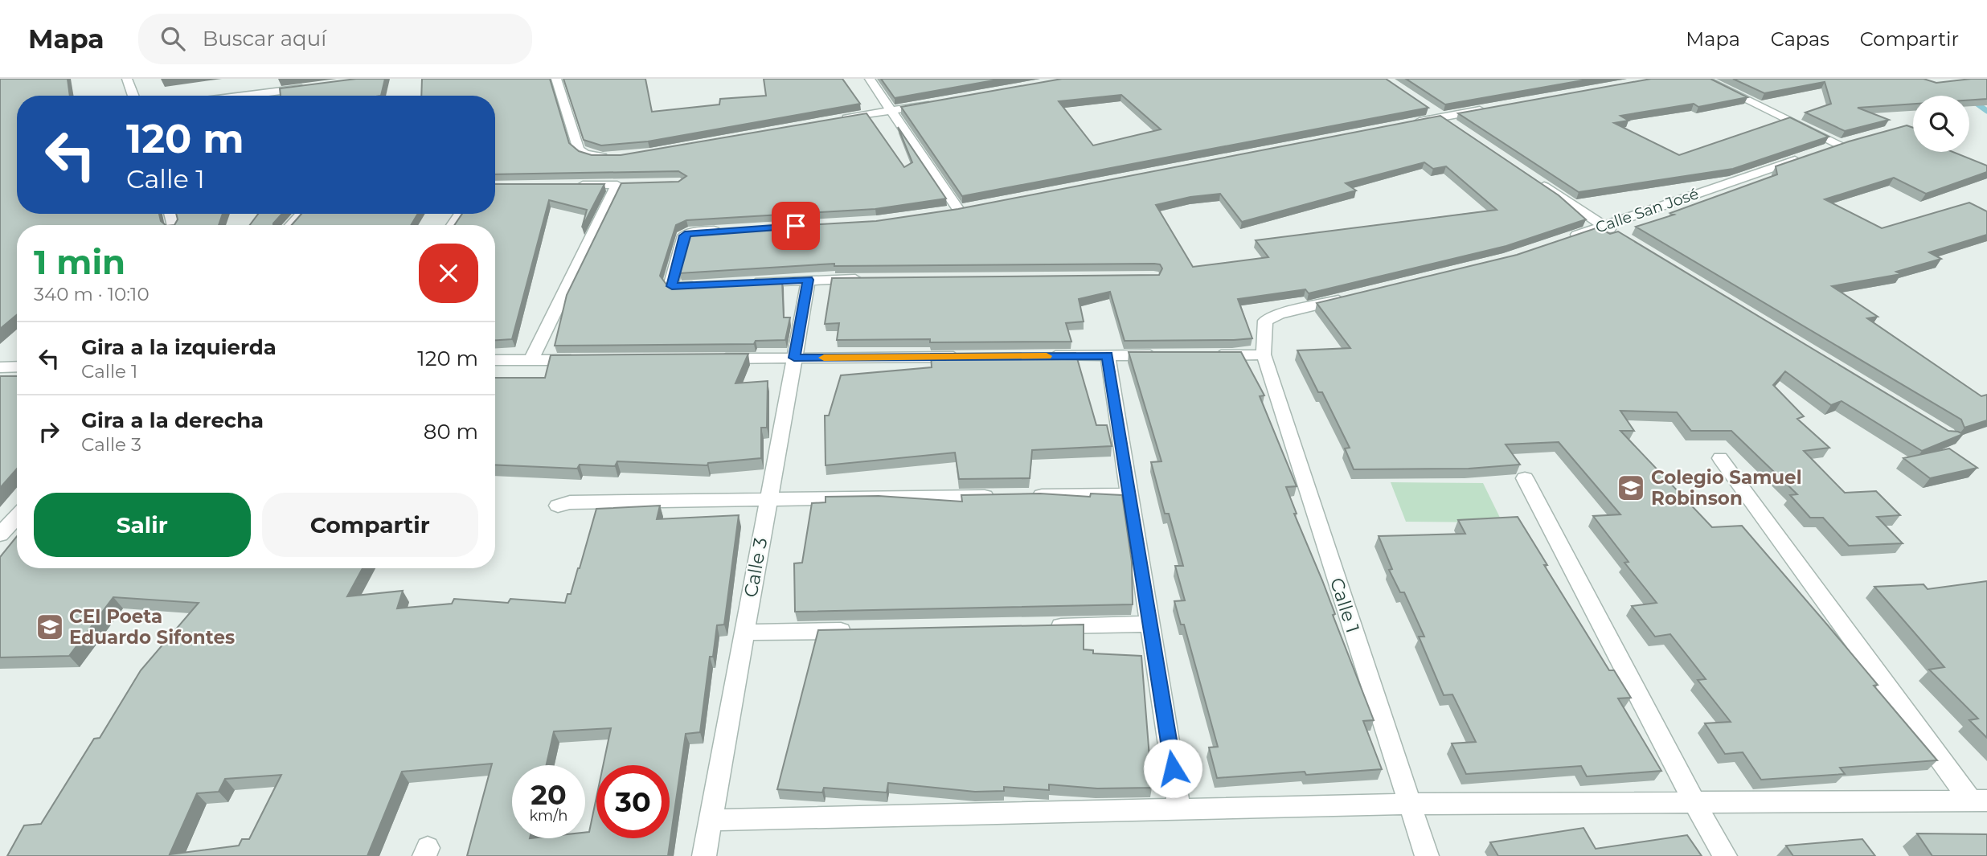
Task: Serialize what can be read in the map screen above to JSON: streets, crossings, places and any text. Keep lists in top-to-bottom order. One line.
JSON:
{"streets":{"street":["Calle San José","Calle 3","Calle 1"]},"places":{"school or university":["Colegio Samuel Robinson","CEI Poeta Eduardo Sifontes"]},"page":{"header":"Mapa","search":"Buscar aquí","nav":["Mapa","Capas","Compartir"],"turn":["120 m","Calle 1"],"heading":["1 min","340 m · 10:10"],"list":[{"name":"Gira a la izquierda","note":"Calle 1","value":"120 m"},{"name":"Gira a la derecha","note":"Calle 3","value":"80 m"}],"buttons":["Salir","Compartir"],"speed":"20 km/h","limit":"30"}}
